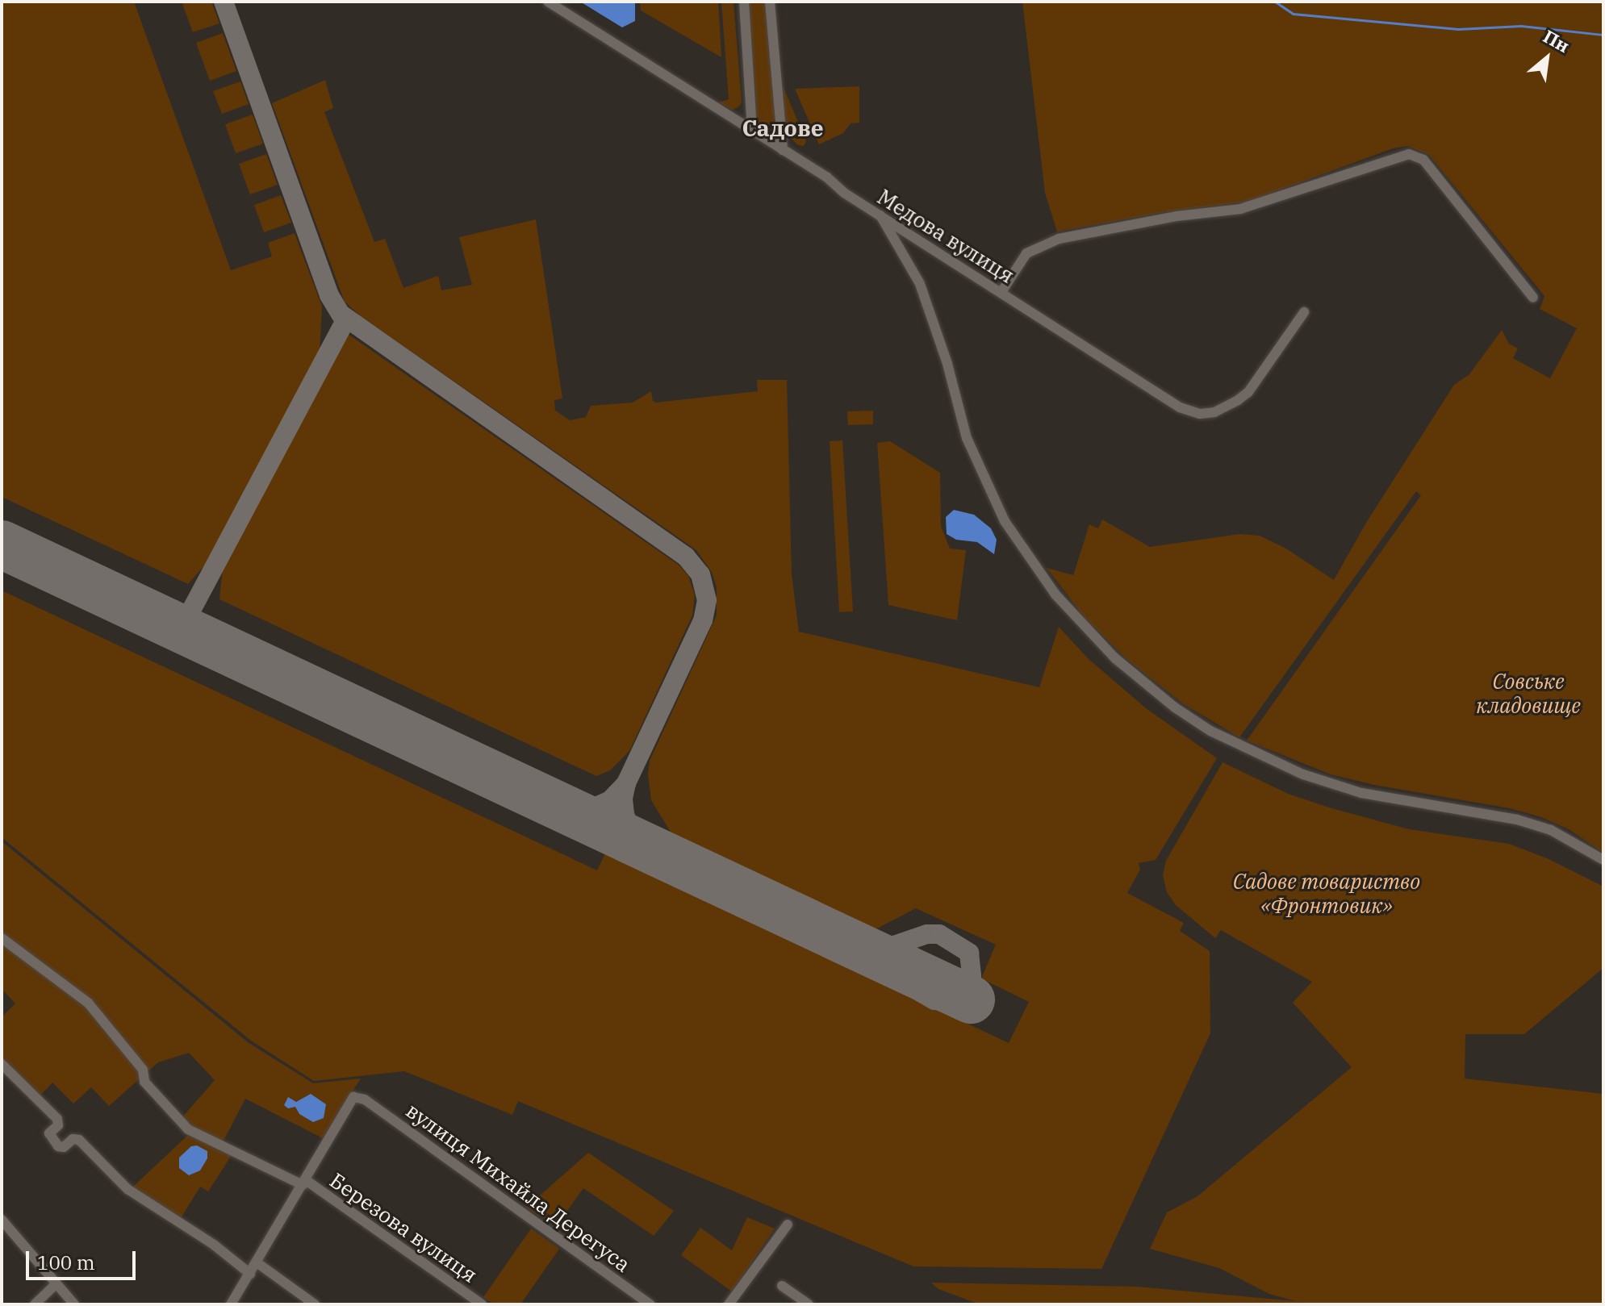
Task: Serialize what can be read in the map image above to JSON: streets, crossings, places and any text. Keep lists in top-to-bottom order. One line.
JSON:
{"streets":{"street":["Медова вулиця","вулиця Михайла Дерегуса","Березова вулиця"]},"crossings":[["вулиця Михайла Дерегуса","Березова вулиця"]],"districts":["Садове"],"parks":["Совське кладовище","Садове товариство «Фронтовик»"],"scale_bar":"100 m","north":"top right"}
